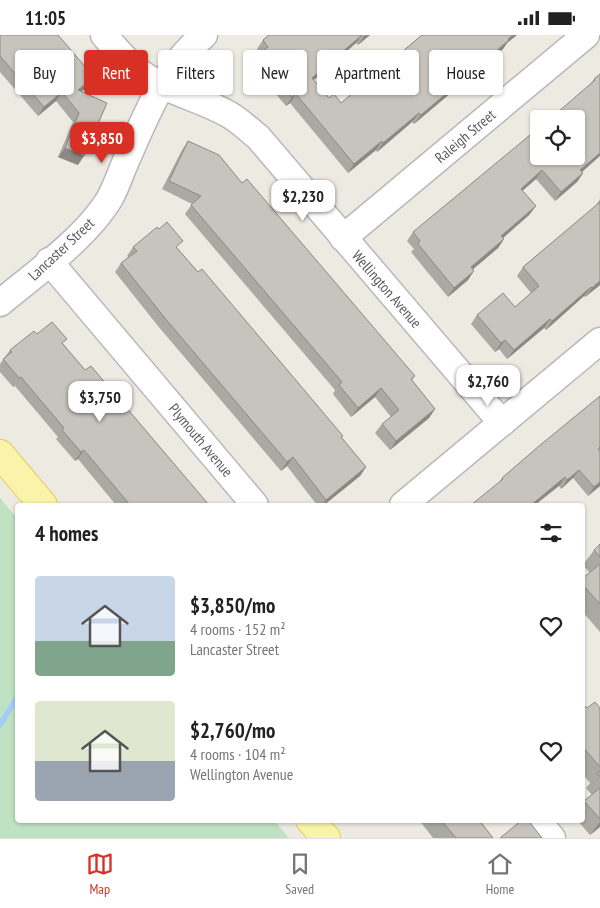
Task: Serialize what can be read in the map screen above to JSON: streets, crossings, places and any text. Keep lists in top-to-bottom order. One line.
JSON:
{"streets":{"street":["Raleigh Street","Lancaster Street","Wellington Avenue","Plymouth Avenue"]},"crossings":[["Raleigh Street","Wellington Avenue"],["Lancaster Street","Plymouth Avenue"]],"page":{"status":"11:05","chip":["Buy","Rent","Filters","New","Apartment","House"],"price":["$3,850","$2,230","$2,760","$3,750"],"heading":"4 homes","list":[{"name":"$3,850/mo","note":"4 rooms · 152 m² · Lancaster Street"},{"name":"$2,760/mo","note":"4 rooms · 104 m² · Wellington Avenue"}],"tabs":["Map","Saved","Home"]}}
